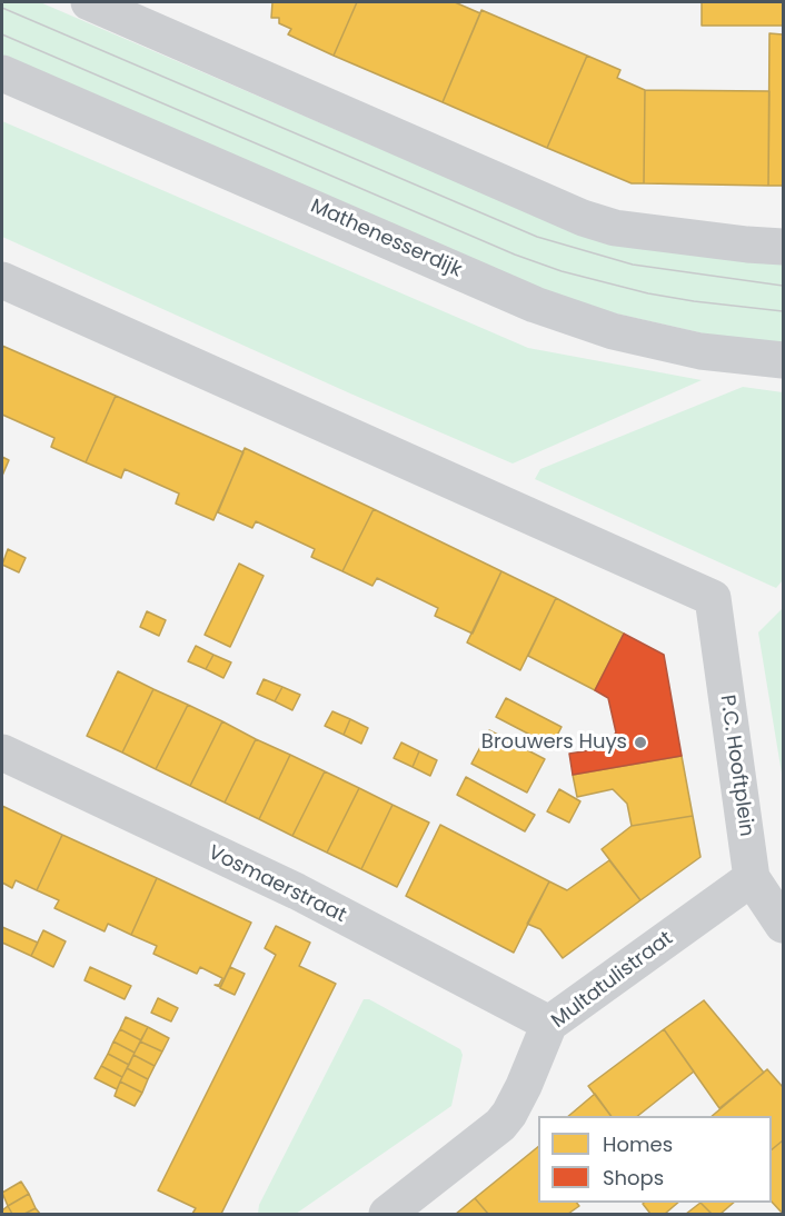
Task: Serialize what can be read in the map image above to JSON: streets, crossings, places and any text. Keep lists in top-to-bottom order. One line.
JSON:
{"streets":{"street":["Mathenesserdijk","P.C. Hooftplein","Vosmaerstraat","Multatulistraat"]},"crossings":[["P.C. Hooftplein","Multatulistraat"],["Vosmaerstraat","Multatulistraat"]],"places":["Brouwers Huys"],"legend":["Homes","Shops"]}
